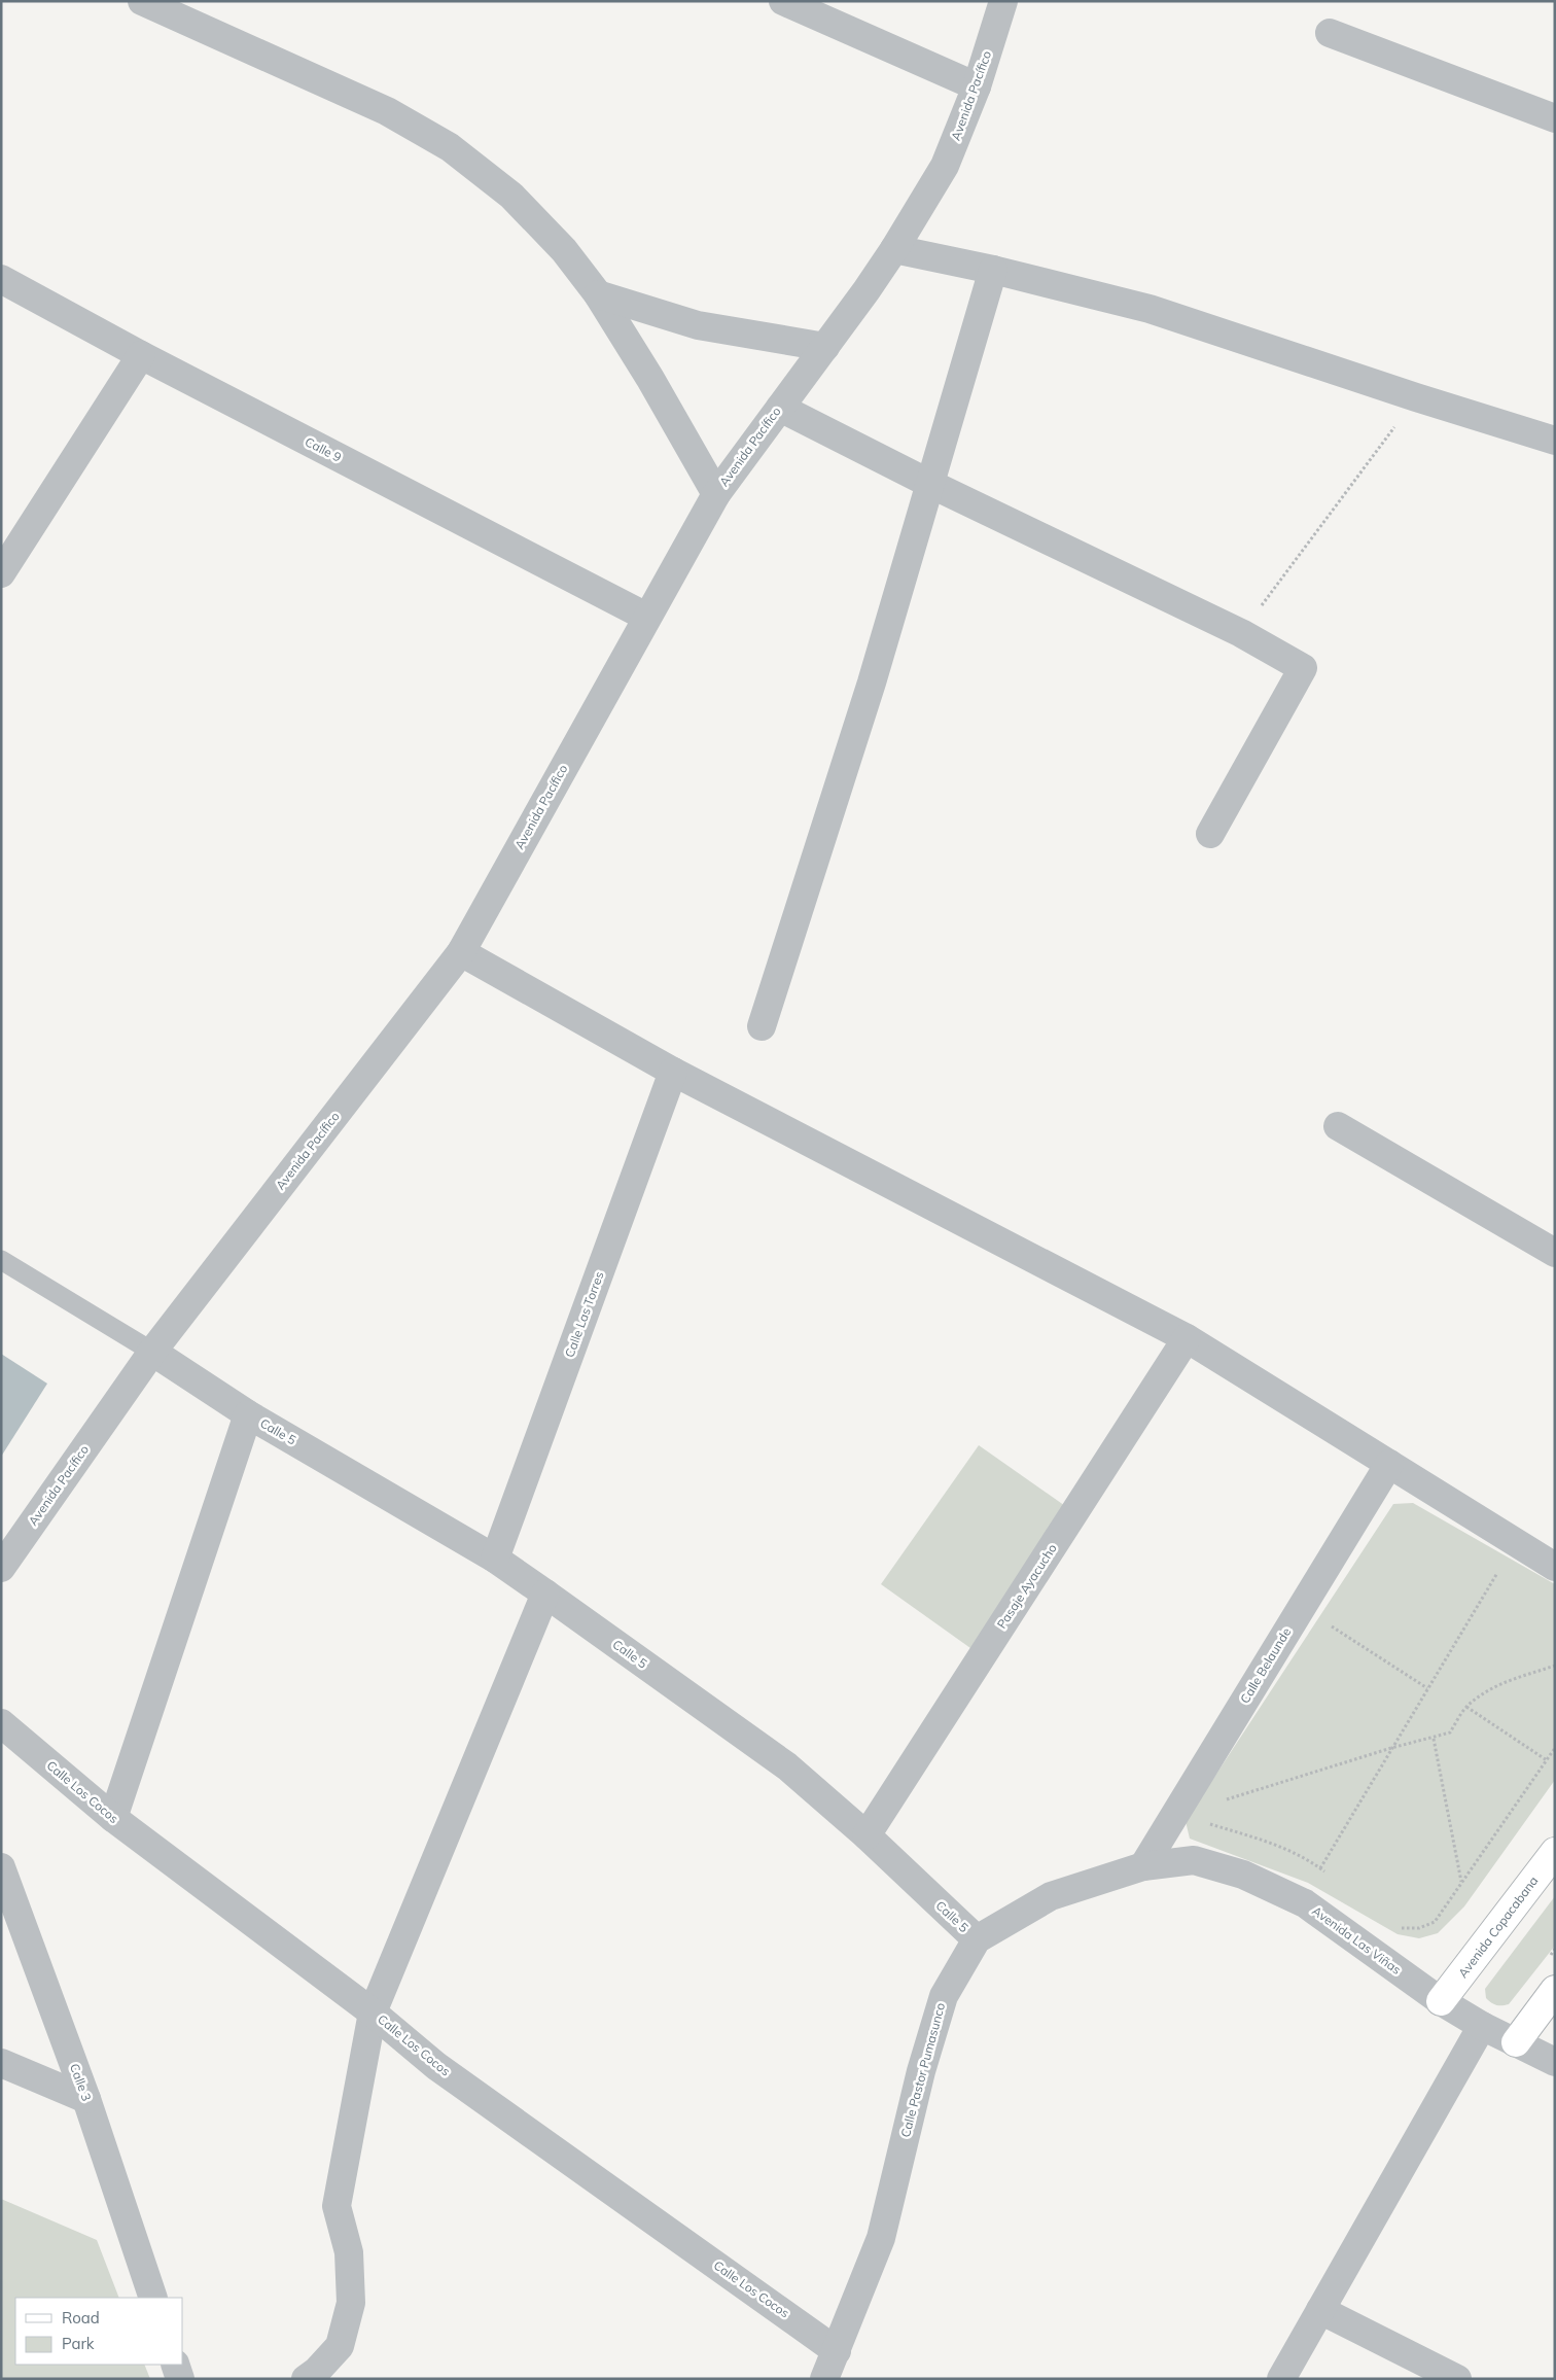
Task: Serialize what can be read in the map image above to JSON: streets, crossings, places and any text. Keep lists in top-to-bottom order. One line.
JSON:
{"streets":{"main road":["Avenida Copacabana"],"street":["Avenida Pacífico","Calle 9","Calle Las Torres","Calle 5","Pasaje Ayacucho","Calle Belaunde","Calle Los Cocos","Avenida Las Viñas","Calle Pastor Pumasunco","Calle 3"]},"crossings":[["Avenida Pacífico","Calle 9"],["Avenida Pacífico","Calle 5"],["Calle Las Torres","Calle 5"],["Calle 5","Pasaje Ayacucho"],["Calle 5","Calle Pastor Pumasunco"],["Calle Belaunde","Avenida Las Viñas"],["Calle Belaunde","Calle Pastor Pumasunco"],["Calle Los Cocos","Calle Pastor Pumasunco"],["Avenida Copacabana","Avenida Las Viñas"],["Avenida Las Viñas","Calle Pastor Pumasunco"]],"legend":["Road","Park"]}
